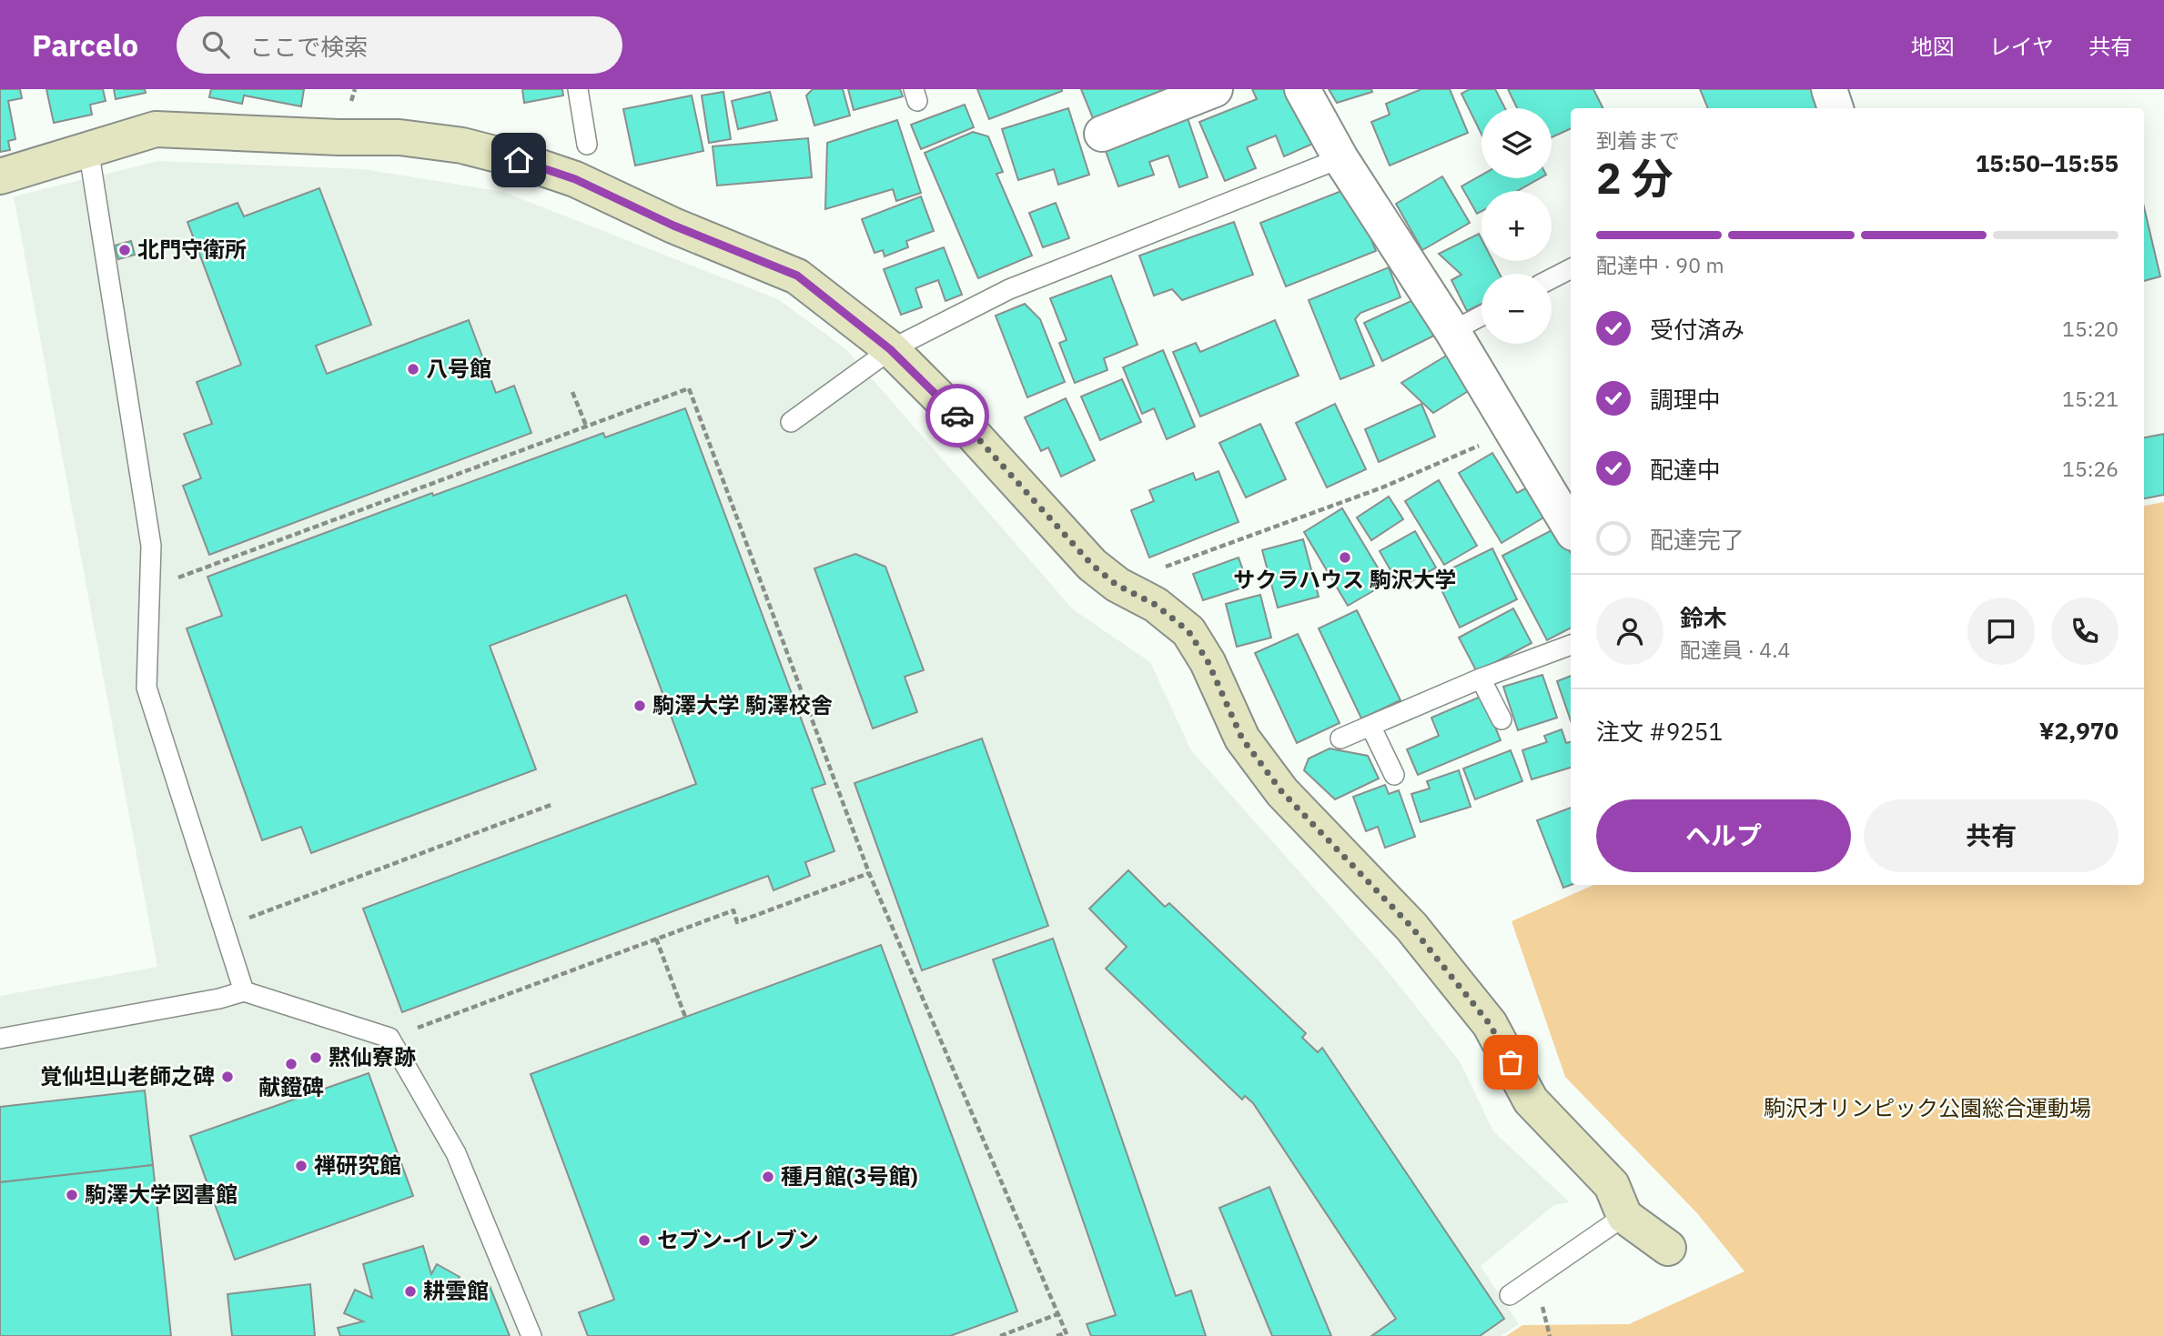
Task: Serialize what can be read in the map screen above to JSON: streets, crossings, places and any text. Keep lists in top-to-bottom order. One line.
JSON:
{"parks":["駒沢オリンピック公園総合運動場"],"places":["北門守衛所","八号館","サクラハウス 駒沢大学","駒澤大学 駒澤校舎","黙仙寮跡","献鐙碑","覚仙坦山老師之碑","禅研究館","種月館(3号館)","駒澤大学図書館","セブン-イレブン","耕雲館"],"page":{"header":"Parcelo","search":"ここで検索","nav":["地図","レイヤ","共有"],"map_buttons":["+","−"],"heading":["2 分","到着まで","15:50–15:55"],"panel":["鈴木","配達員 · 4.4","注文 #9251","¥2,970"],"bar":"配達中 · 90 m","list":[["受付済み","15:20"],["調理中","15:21"],["配達中","15:26"],"配達完了"],"buttons":["ヘルプ","共有"]}}
